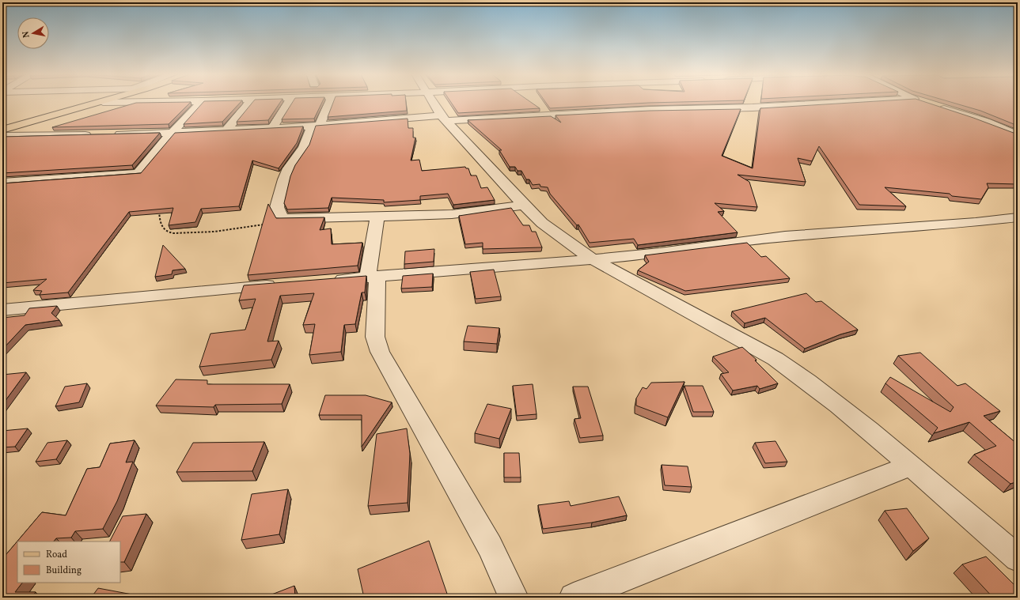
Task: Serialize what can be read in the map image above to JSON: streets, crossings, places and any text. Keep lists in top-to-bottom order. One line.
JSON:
{"legend":["Road","Building"],"north":"left"}
